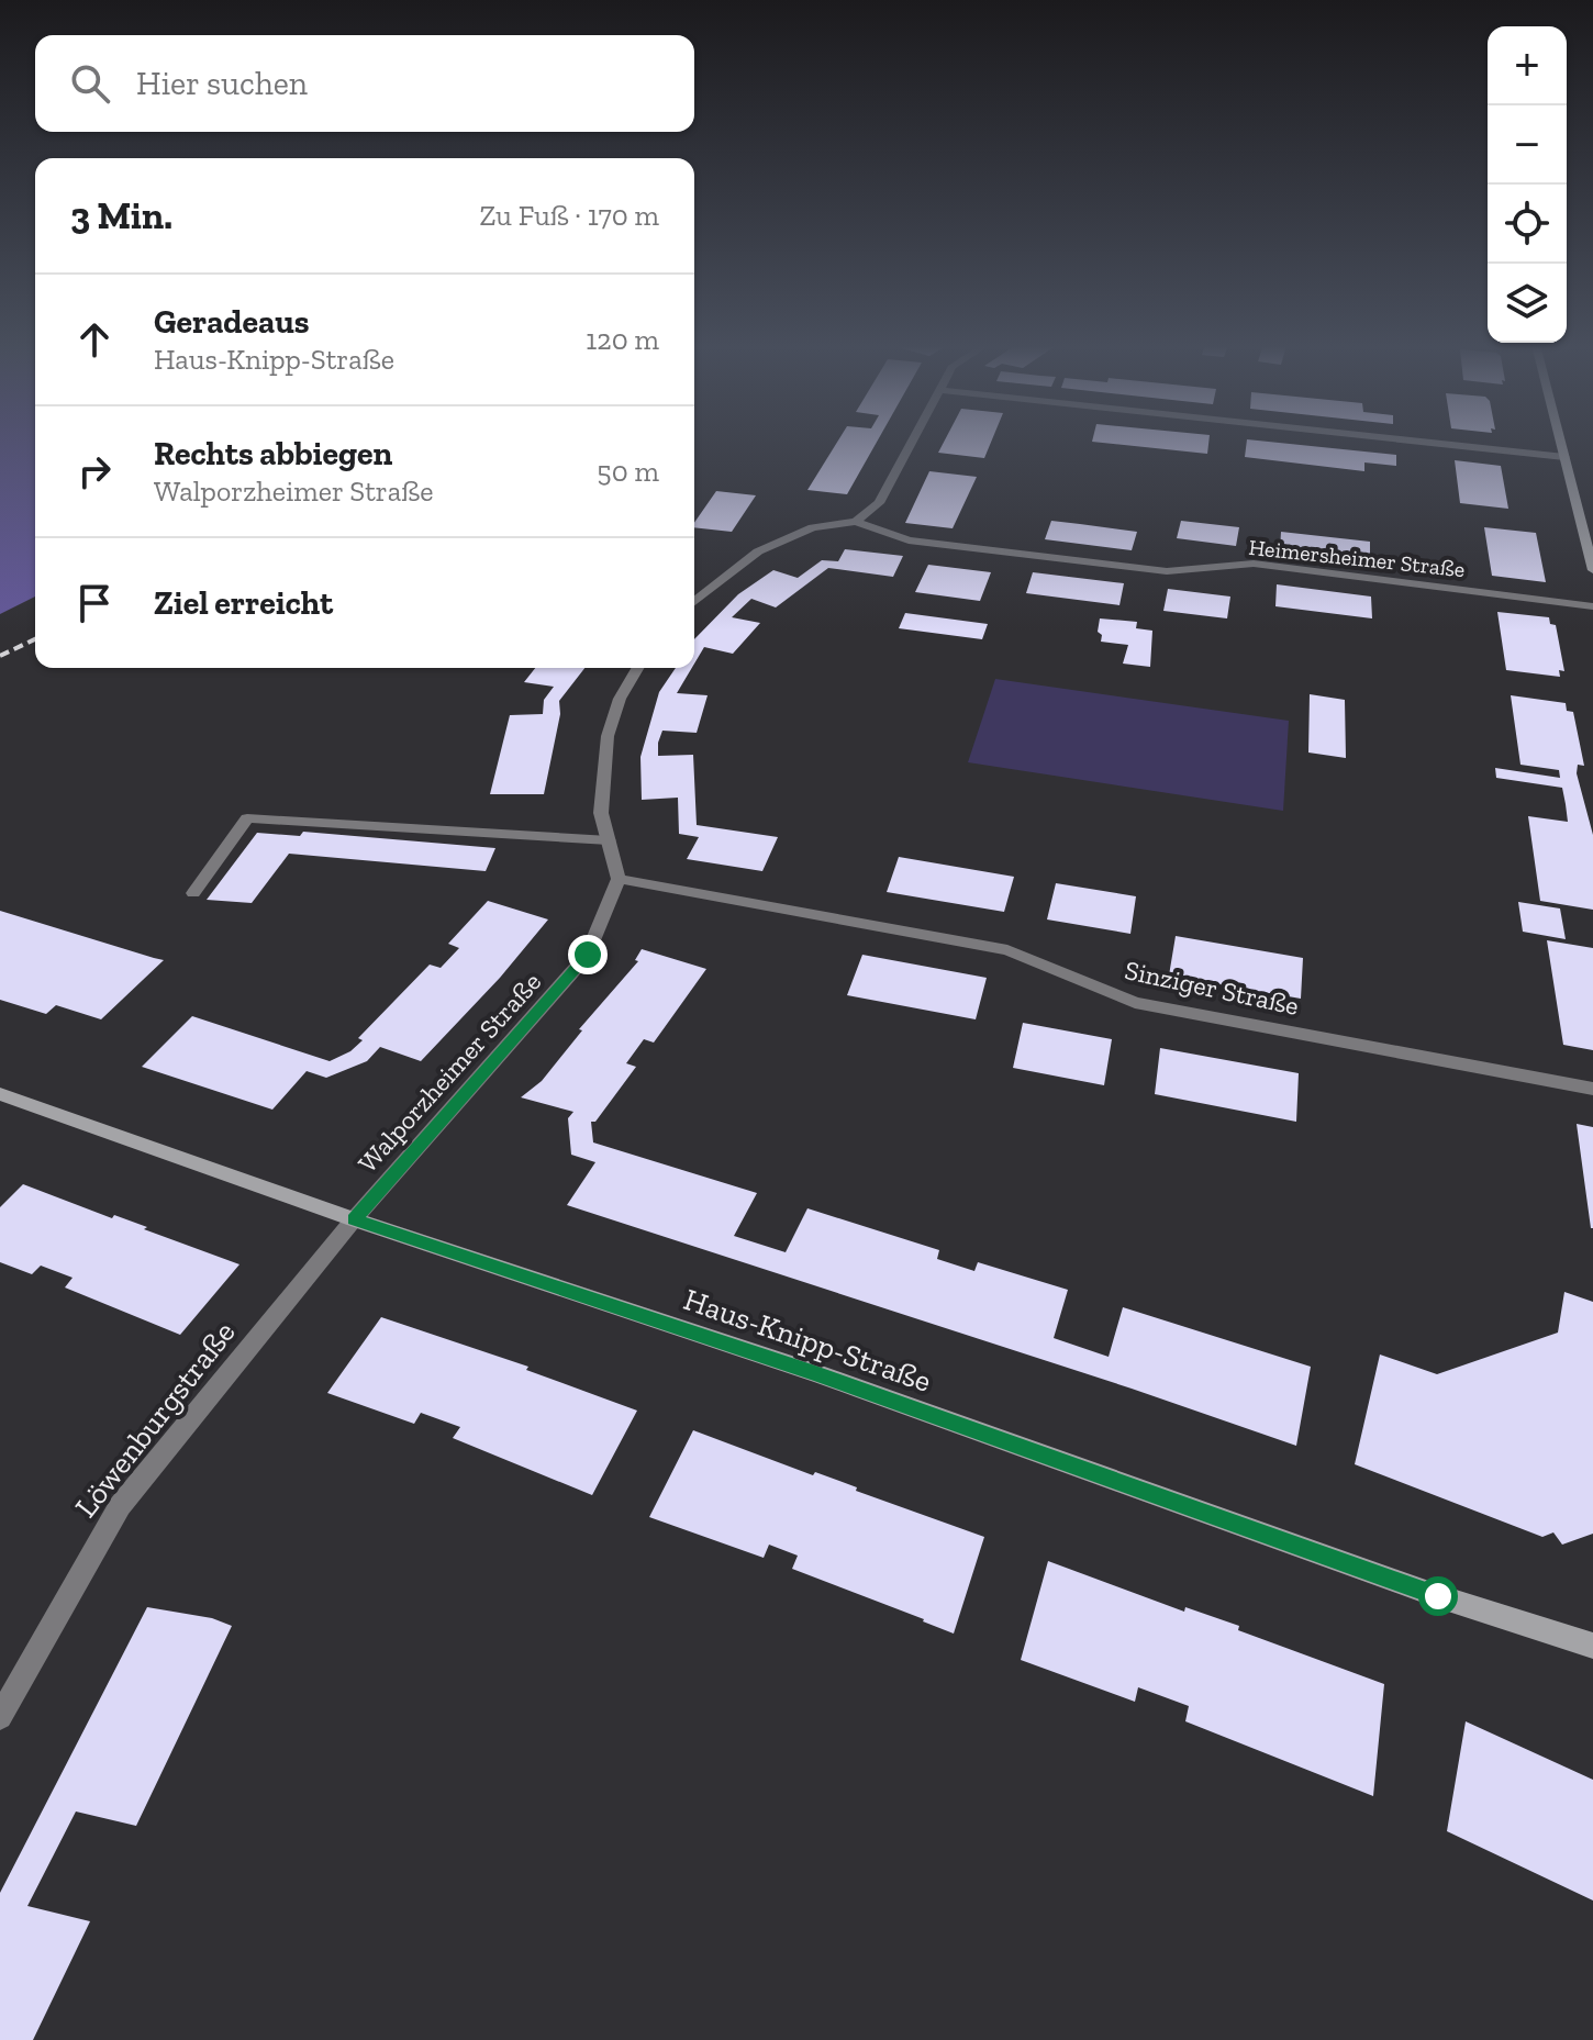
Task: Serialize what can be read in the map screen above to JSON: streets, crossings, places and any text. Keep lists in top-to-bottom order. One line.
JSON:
{"streets":{"street":["Heimersheimer Straße","Sinziger Straße","Walporzheimer Straße","Haus-Knipp-Straße","Löwenburgstraße"]},"crossings":[["Sinziger Straße","Walporzheimer Straße"],["Walporzheimer Straße","Haus-Knipp-Straße"],["Walporzheimer Straße","Löwenburgstraße"],["Haus-Knipp-Straße","Löwenburgstraße"]],"page":{"map_buttons":["+","−"],"search":"Hier suchen","heading":["3 Min.","Zu Fuß · 170 m"],"list":[["Geradeaus","Haus-Knipp-Straße","120 m"],["Rechts abbiegen","Walporzheimer Straße","50 m"],"Ziel erreicht"]}}
